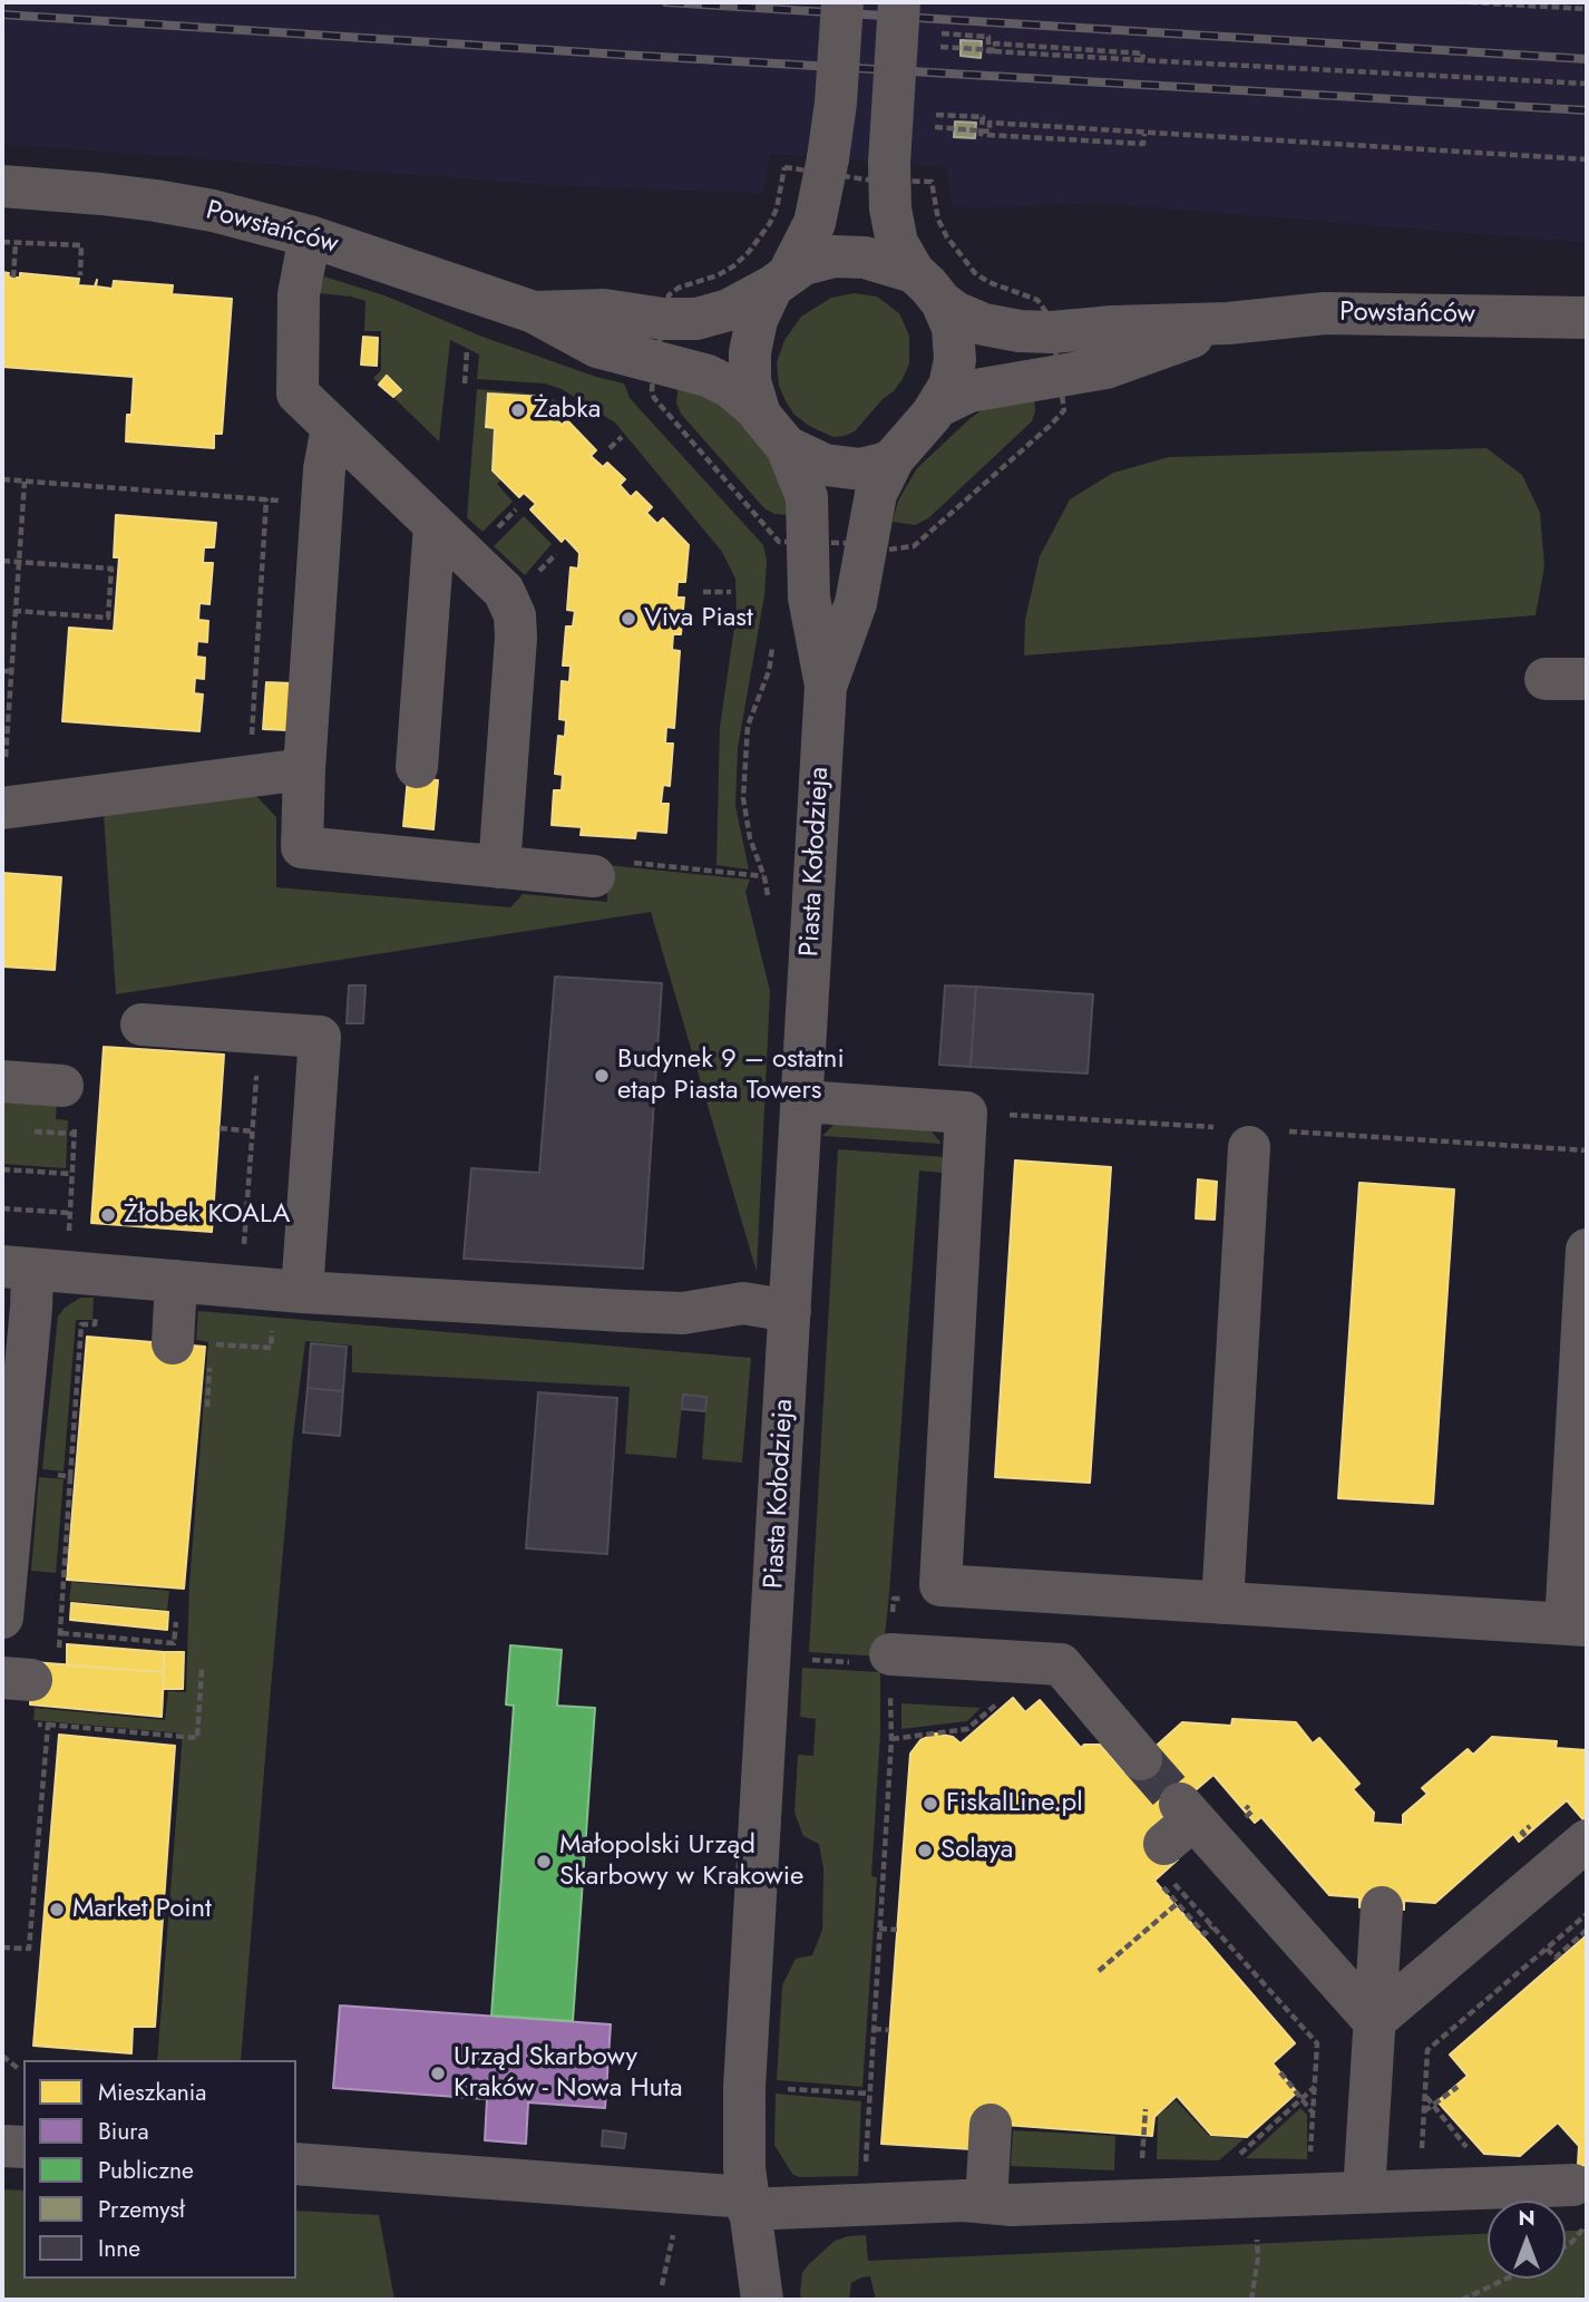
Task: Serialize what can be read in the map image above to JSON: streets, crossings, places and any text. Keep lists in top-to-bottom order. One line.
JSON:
{"streets":{"street":["Powstańców","Piasta Kołodzieja"]},"crossings":[["Powstańców","Piasta Kołodzieja"]],"places":["Żabka","Viva Piast","Budynek 9 – ostatni etap Piasta Towers","Żłobek KOALA","FiskalLine.pl","Solaya","Małopolski Urząd Skarbowy w Krakowie","Market Point","Urząd Skarbowy Kraków - Nowa Huta"],"legend":["Mieszkania","Biura","Publiczne","Przemysł","Inne"],"north":"top"}
